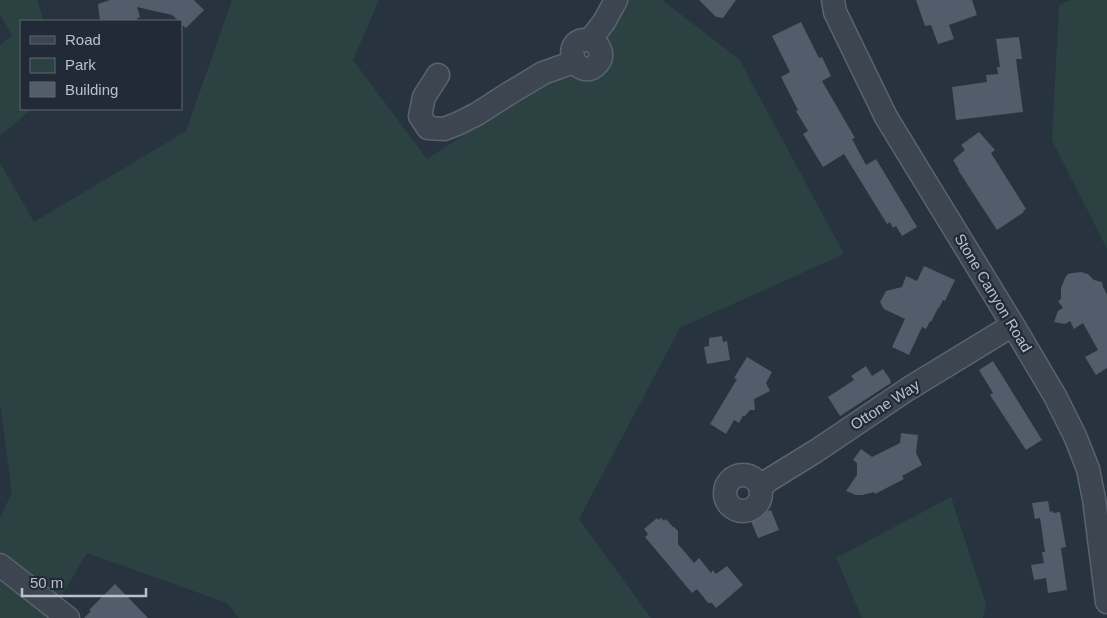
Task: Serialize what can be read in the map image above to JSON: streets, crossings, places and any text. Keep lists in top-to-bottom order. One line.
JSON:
{"streets":{"street":["Stone Canyon Road","Ottone Way"]},"crossings":[["Stone Canyon Road","Ottone Way"]],"legend":["Road","Park","Building"],"scale_bar":"50 m"}
